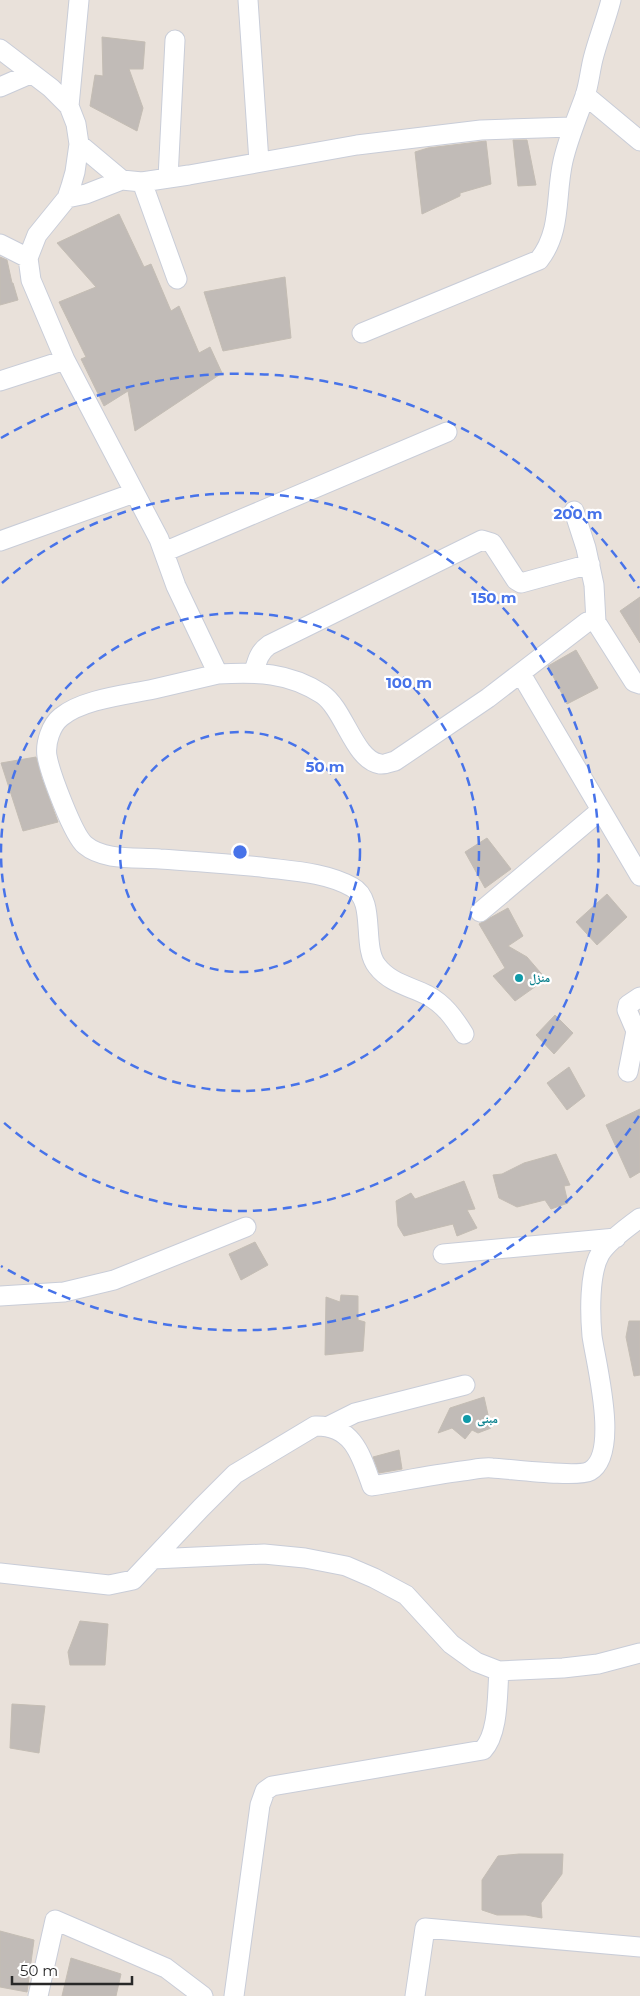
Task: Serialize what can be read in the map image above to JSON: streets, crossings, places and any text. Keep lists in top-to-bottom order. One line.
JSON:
{"places":["منزل","مبنى"],"scale_bar":"50 m","rings":["200 m","150 m","100 m","50 m"]}
